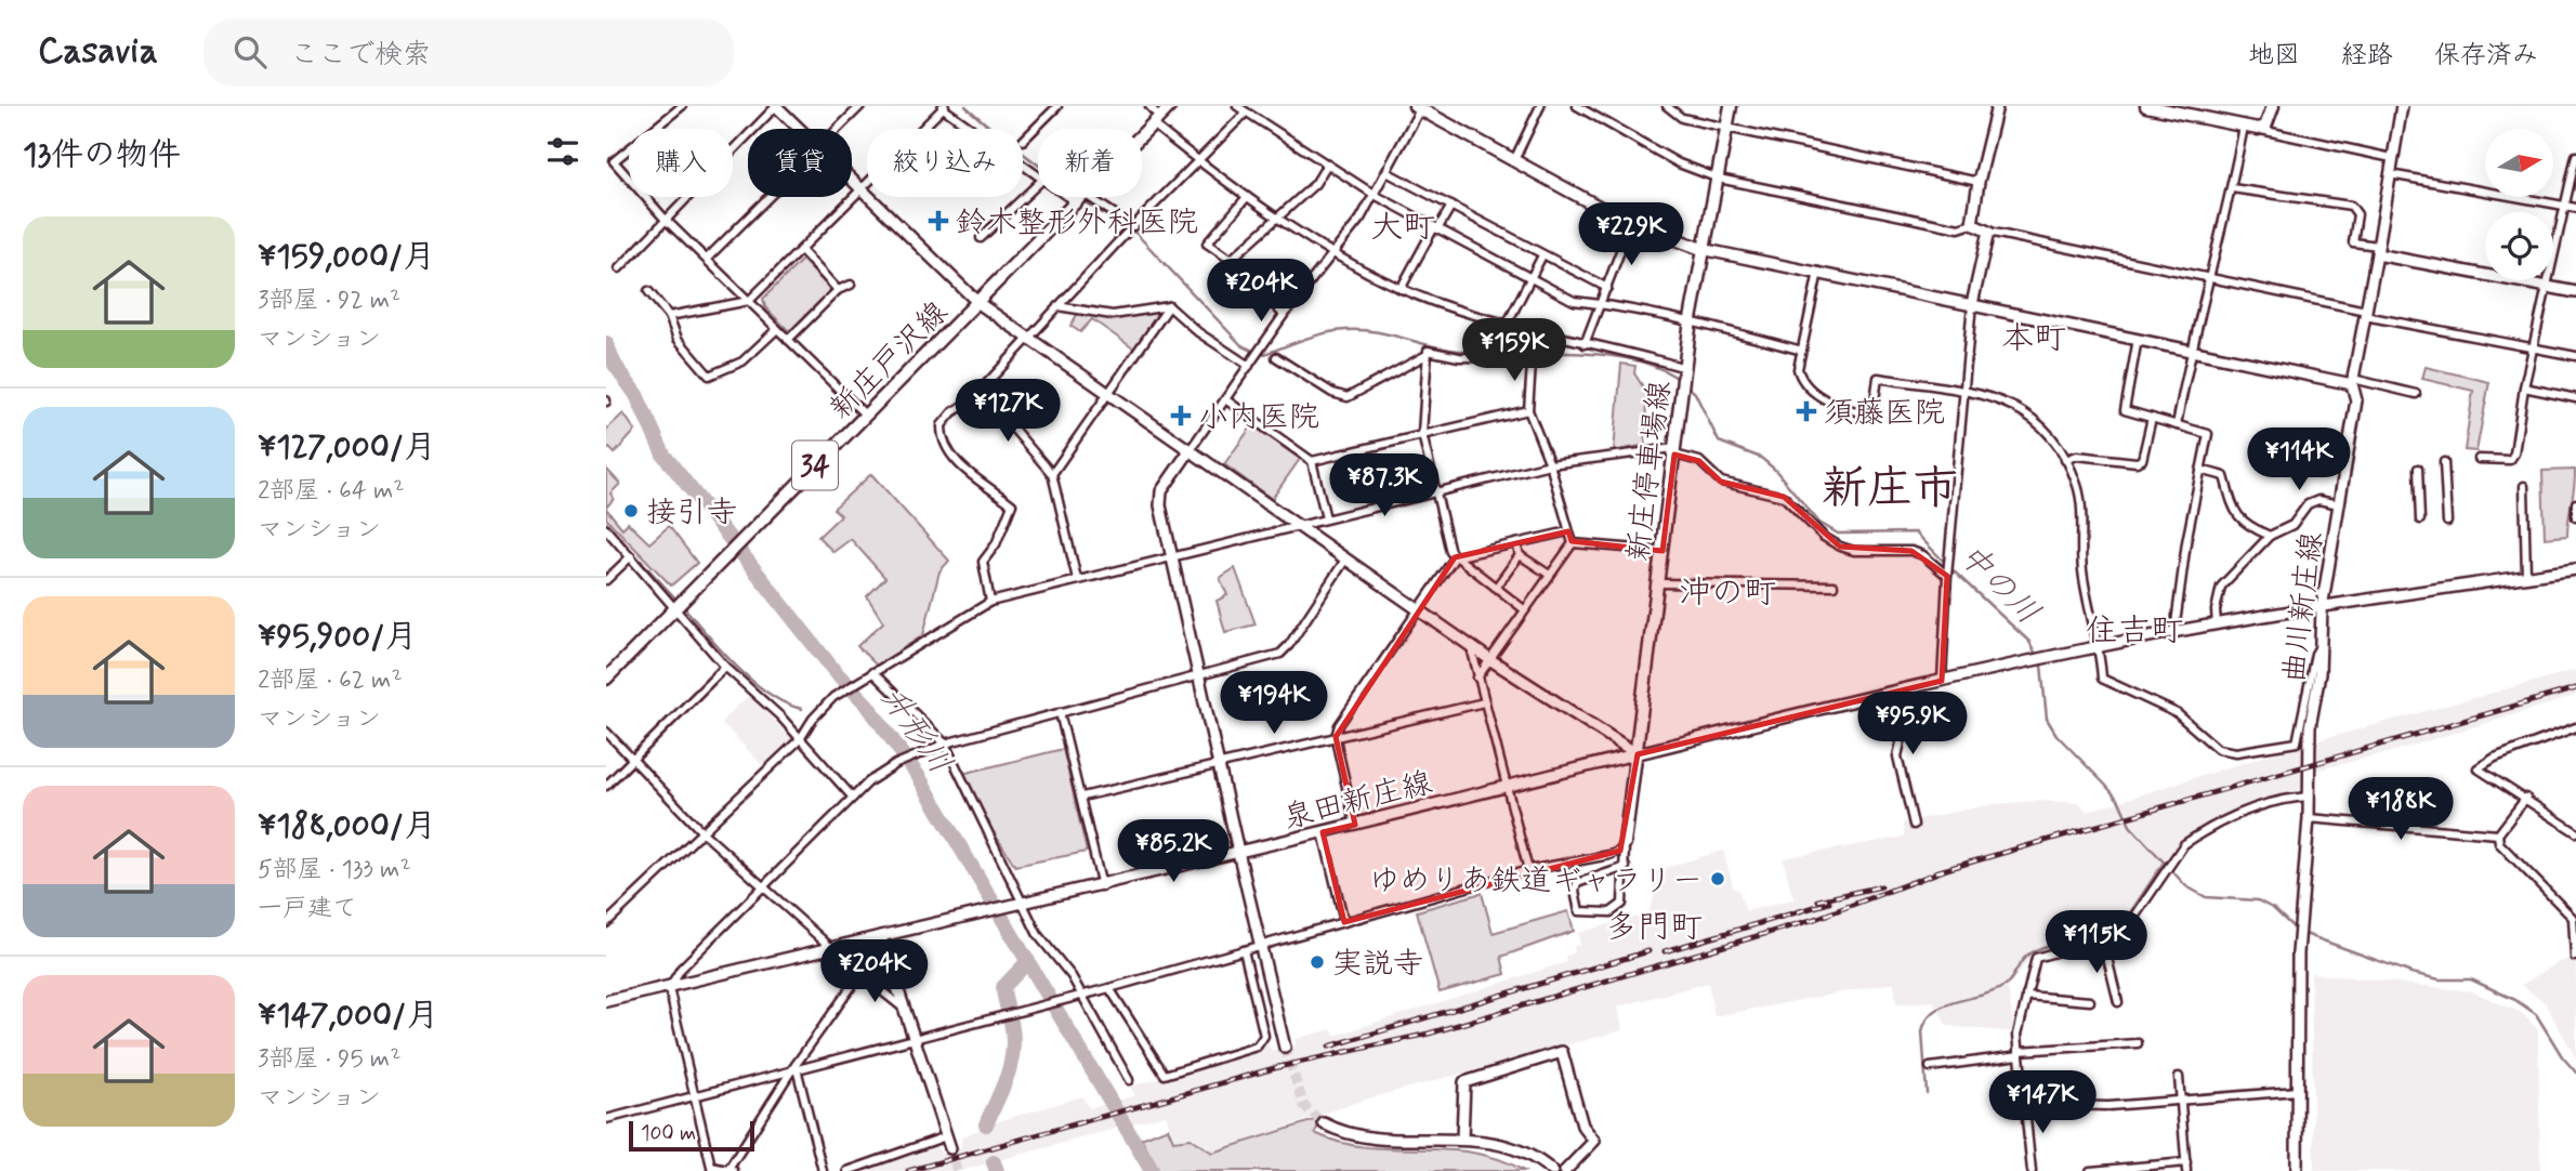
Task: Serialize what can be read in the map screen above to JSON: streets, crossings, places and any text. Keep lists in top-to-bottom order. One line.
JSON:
{"streets":{"main road":["新庄戸沢線","34","新庄停車場線"],"street":["曲川新庄線","泉田新庄線"]},"crossings":[["新庄停車場線","泉田新庄線"],["曲川新庄線","泉田新庄線"]],"districts":["大町","本町","新庄市","沖の町","住吉町","多門町"],"water":["中の川","升形川"],"places":{"health":["鈴木整形外科医院","須藤医院","小内医院"],"other":["接引寺","ゆめりあ鉄道ギャラリー","実説寺"]},"scale_bar":"100 m","north":"right","page":{"header":"Casavia","search":"ここで検索","nav":["地図","経路","保存済み"],"heading":"13件の物件","chip":["購入","賃貸","絞り込み","新着"],"list":[{"name":"¥159,000/月","note":"3部屋 · 92 m² · マンション"},{"name":"¥127,000/月","note":"2部屋 · 64 m² · マンション"},{"name":"¥95,900/月","note":"2部屋 · 62 m² · マンション"},{"name":"¥188,000/月","note":"5部屋 · 133 m² · 一戸建て"},{"name":"¥147,000/月","note":"3部屋 · 95 m² · マンション"}],"price":["¥229K","¥204K","¥159K","¥127K","¥114K","¥87.3K","¥194K","¥95.9K","¥188K","¥85.2K","¥115K","¥204K","¥147K"],"scale":"100 m"}}
